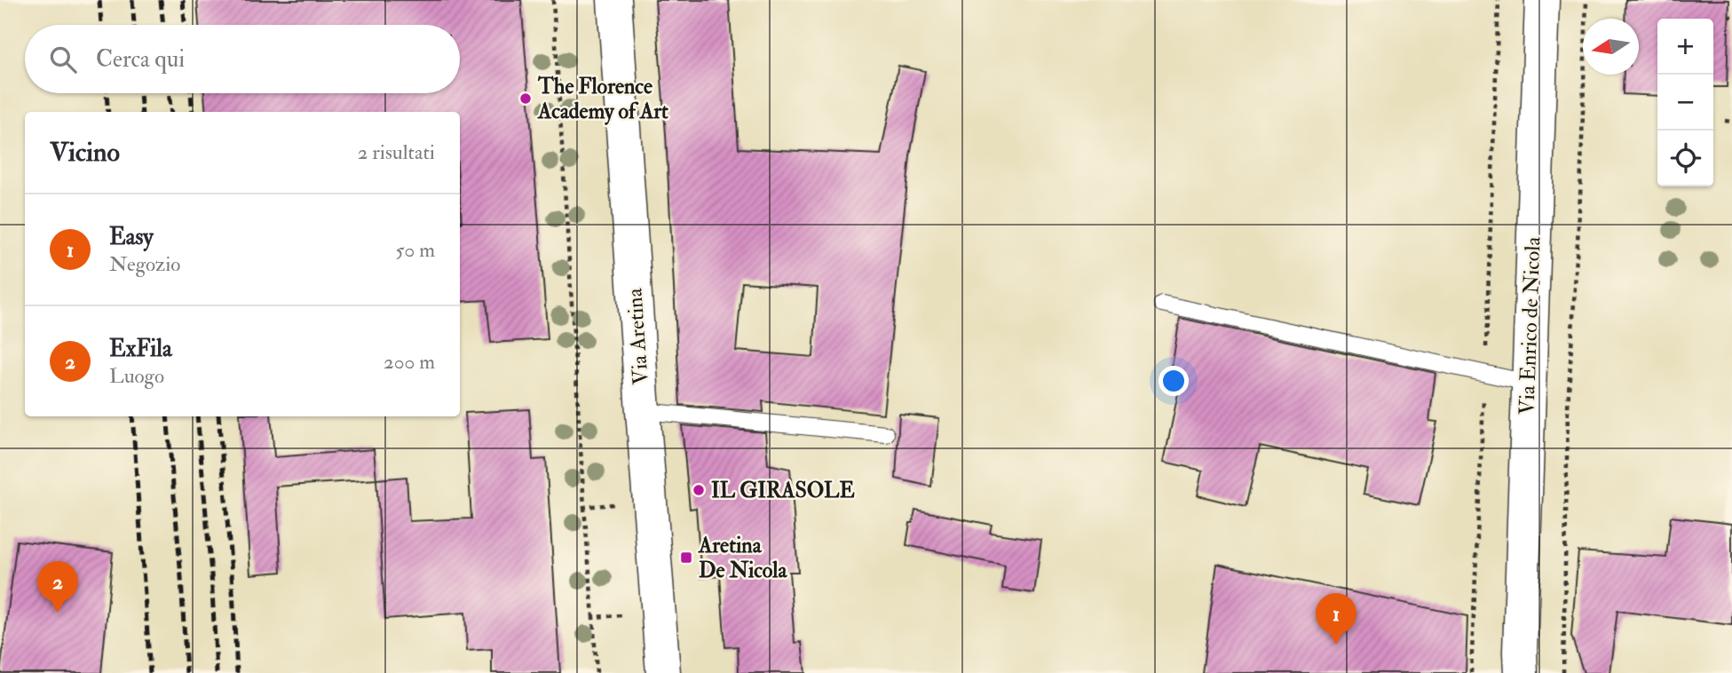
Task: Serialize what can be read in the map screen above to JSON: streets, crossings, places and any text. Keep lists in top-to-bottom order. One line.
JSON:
{"streets":{"street":["Via Enrico de Nicola","Via Aretina"]},"places":{"other":["The Florence Academy of Art","IL GIRASOLE"],"transit":["Aretina De Nicola"]},"north":"left","page":{"map_buttons":["+","−"],"search":"Cerca qui","heading":["Vicino","2 risultati"],"list":[{"mark":"1","name":"Easy","note":"Negozio","value":"50 m"},{"mark":"2","name":"ExFila","note":"Luogo","value":"200 m"}],"pins":["2","1"]}}
